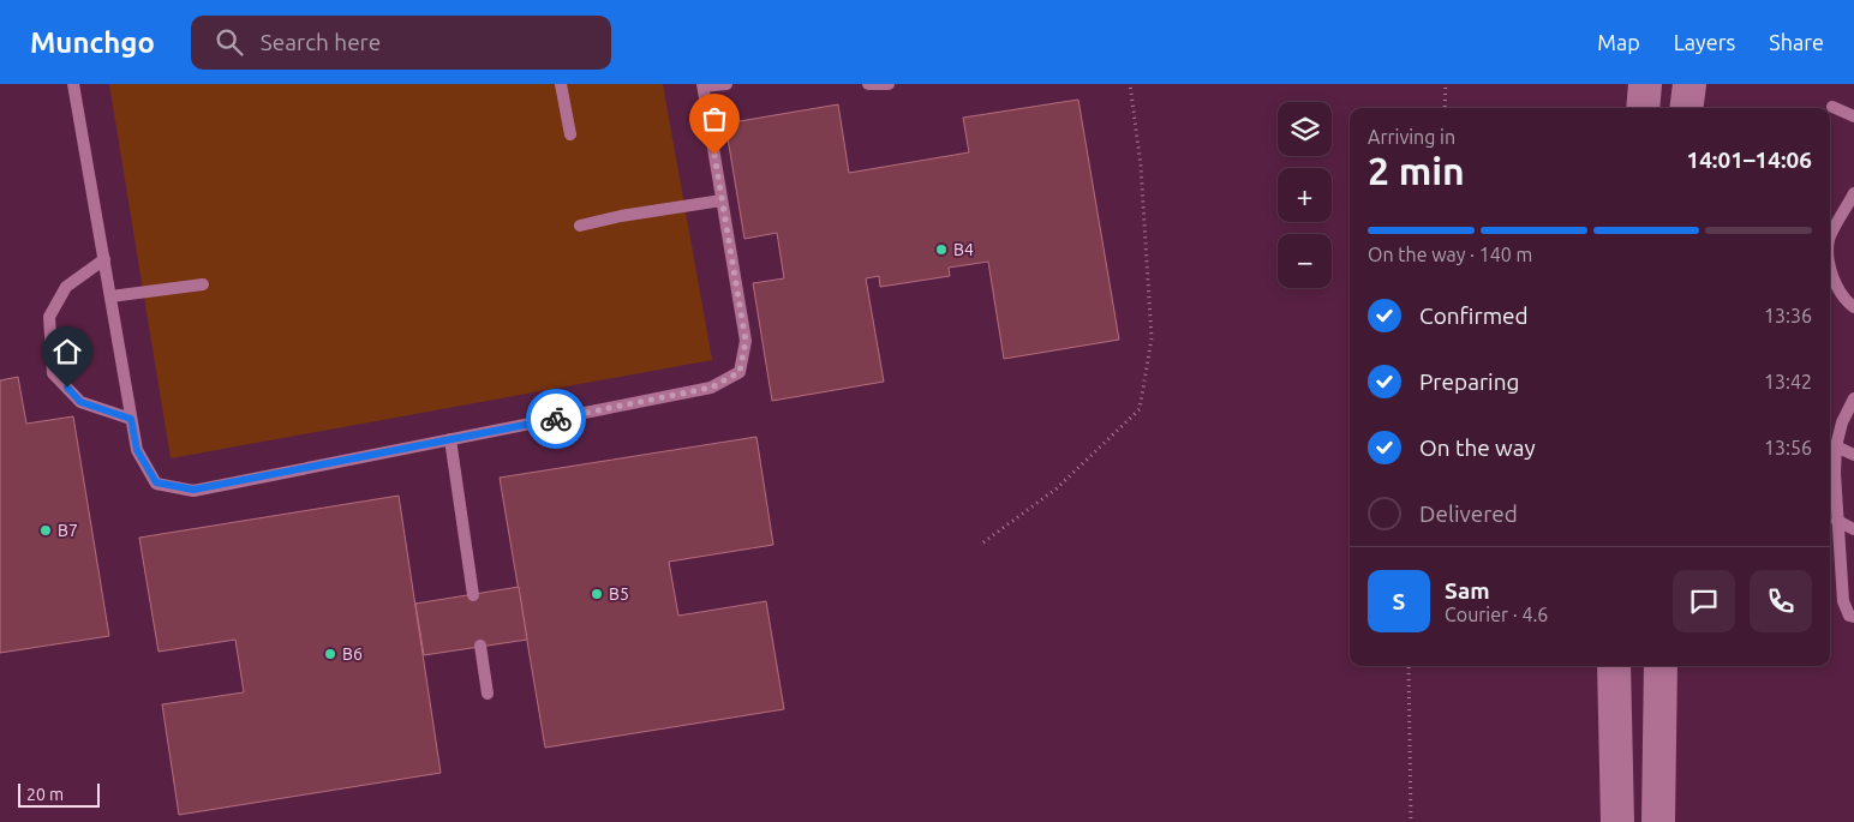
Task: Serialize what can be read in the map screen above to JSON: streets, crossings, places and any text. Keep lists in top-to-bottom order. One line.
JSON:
{"places":["B4","B7","B5","B6"],"scale_bar":"20 m","page":{"header":"Munchgo","search":"Search here","nav":["Map","Layers","Share"],"map_buttons":["+","−"],"heading":["2 min","Arriving in","14:01–14:06"],"panel":["Sam","Courier · 4.6"],"bar":"On the way · 140 m","list":[["Confirmed","13:36"],["Preparing","13:42"],["On the way","13:56"],"Delivered"],"round":"S","scale":"20 m"}}
